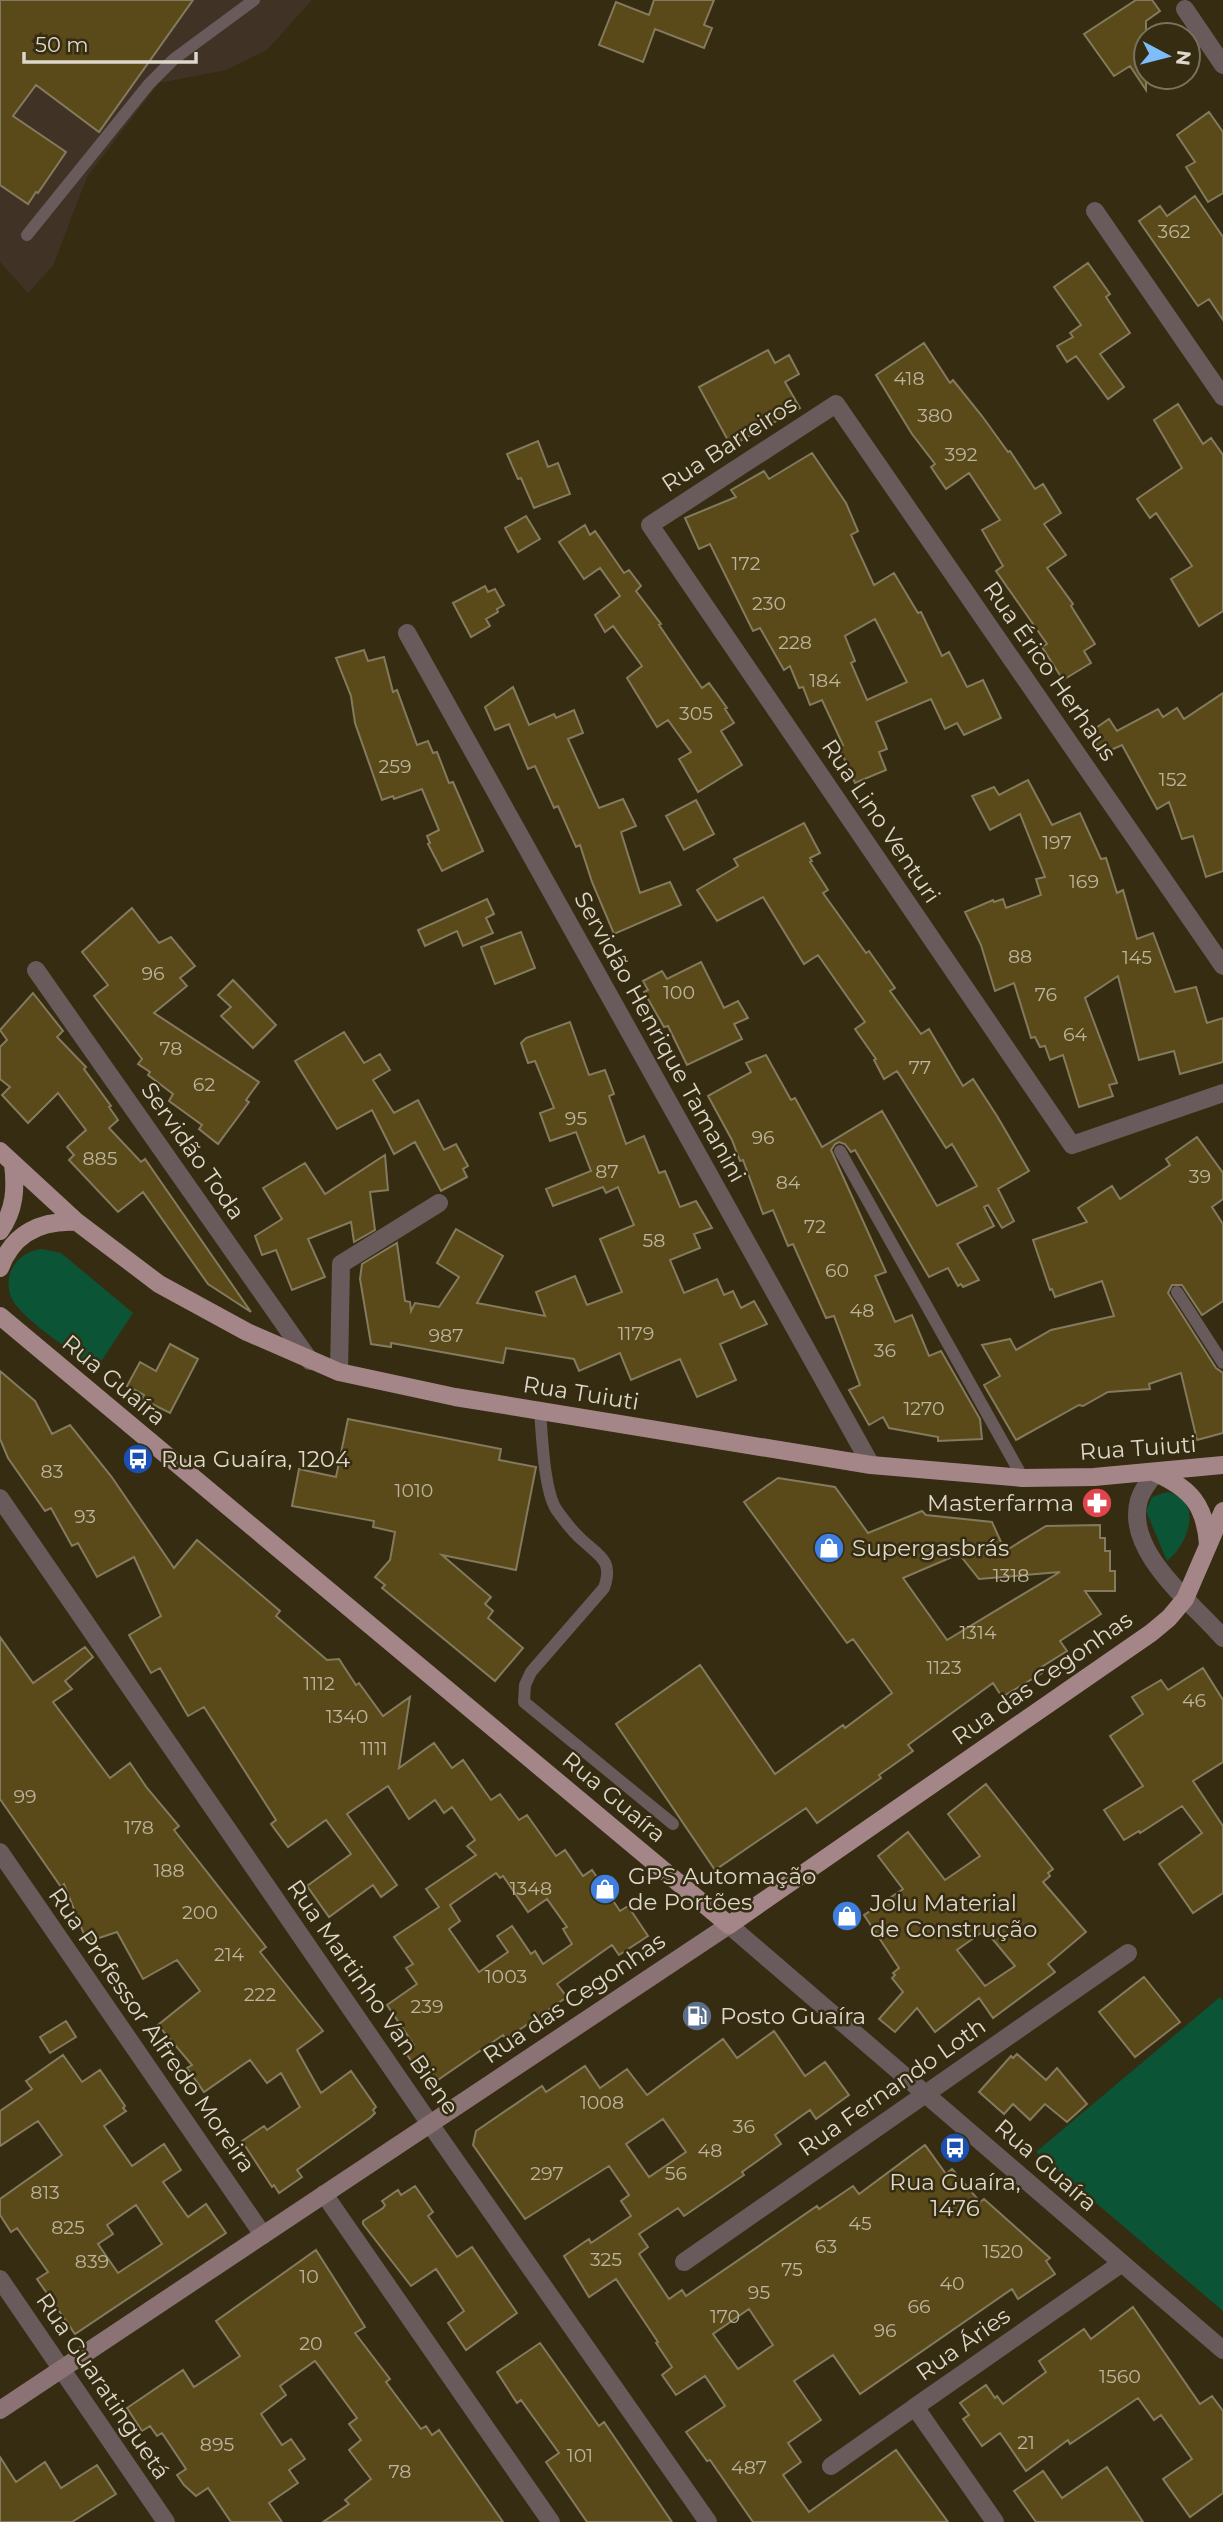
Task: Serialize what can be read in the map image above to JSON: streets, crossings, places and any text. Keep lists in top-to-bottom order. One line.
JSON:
{"streets":{"main road":["Rua Guaíra","Rua Tuiuti","Rua das Cegonhas"],"street":["Rua Barreiros","Rua Érico Herhaus","Rua Lino Venturi","Servidão Henrique Tamanini","Servidão Toda","Rua Martinho Van Biene","Rua Professor Alfredo Moreira","Rua Fernando Loth","Rua Áries","Rua Guaratinguetá"]},"crossings":[["Rua Barreiros","Rua Érico Herhaus"],["Rua Barreiros","Rua Lino Venturi"],["Servidão Henrique Tamanini","Rua Tuiuti"],["Servidão Toda","Rua Tuiuti"],["Rua Guaíra","Rua das Cegonhas"],["Rua Guaíra","Rua Fernando Loth"],["Rua Guaíra","Rua Áries"],["Rua das Cegonhas","Rua Martinho Van Biene"],["Rua das Cegonhas","Rua Professor Alfredo Moreira"],["Rua das Cegonhas","Rua Guaratinguetá"]],"places":{"bus stop":["Rua Guaíra, 1204","Rua Guaíra, 1476"],"pharmacy":["Masterfarma"],"shop":["Supergasbrás","GPS Automação de Portões","Jolu Material de Construção"],"fuel station":["Posto Guaíra"]},"house_numbers":["362","418","380","392","172","230","228","184","305","259","152","197","169","88","145","96","100","76","64","78","77","62","95","96","885","87","39","84","72","58","60","48","1179","987","36","1270","83","1010","93","1318","1314","1123","1112","46","1340","1111","99","178","188","1348","200","214","1003","222","239","1008","36","48","297","56","813","45","825","63","1520","325","839","75","10","40","95","66","170","96","20","1560","21","895","101","487","78"],"scale_bar":"50 m","north":"right"}
